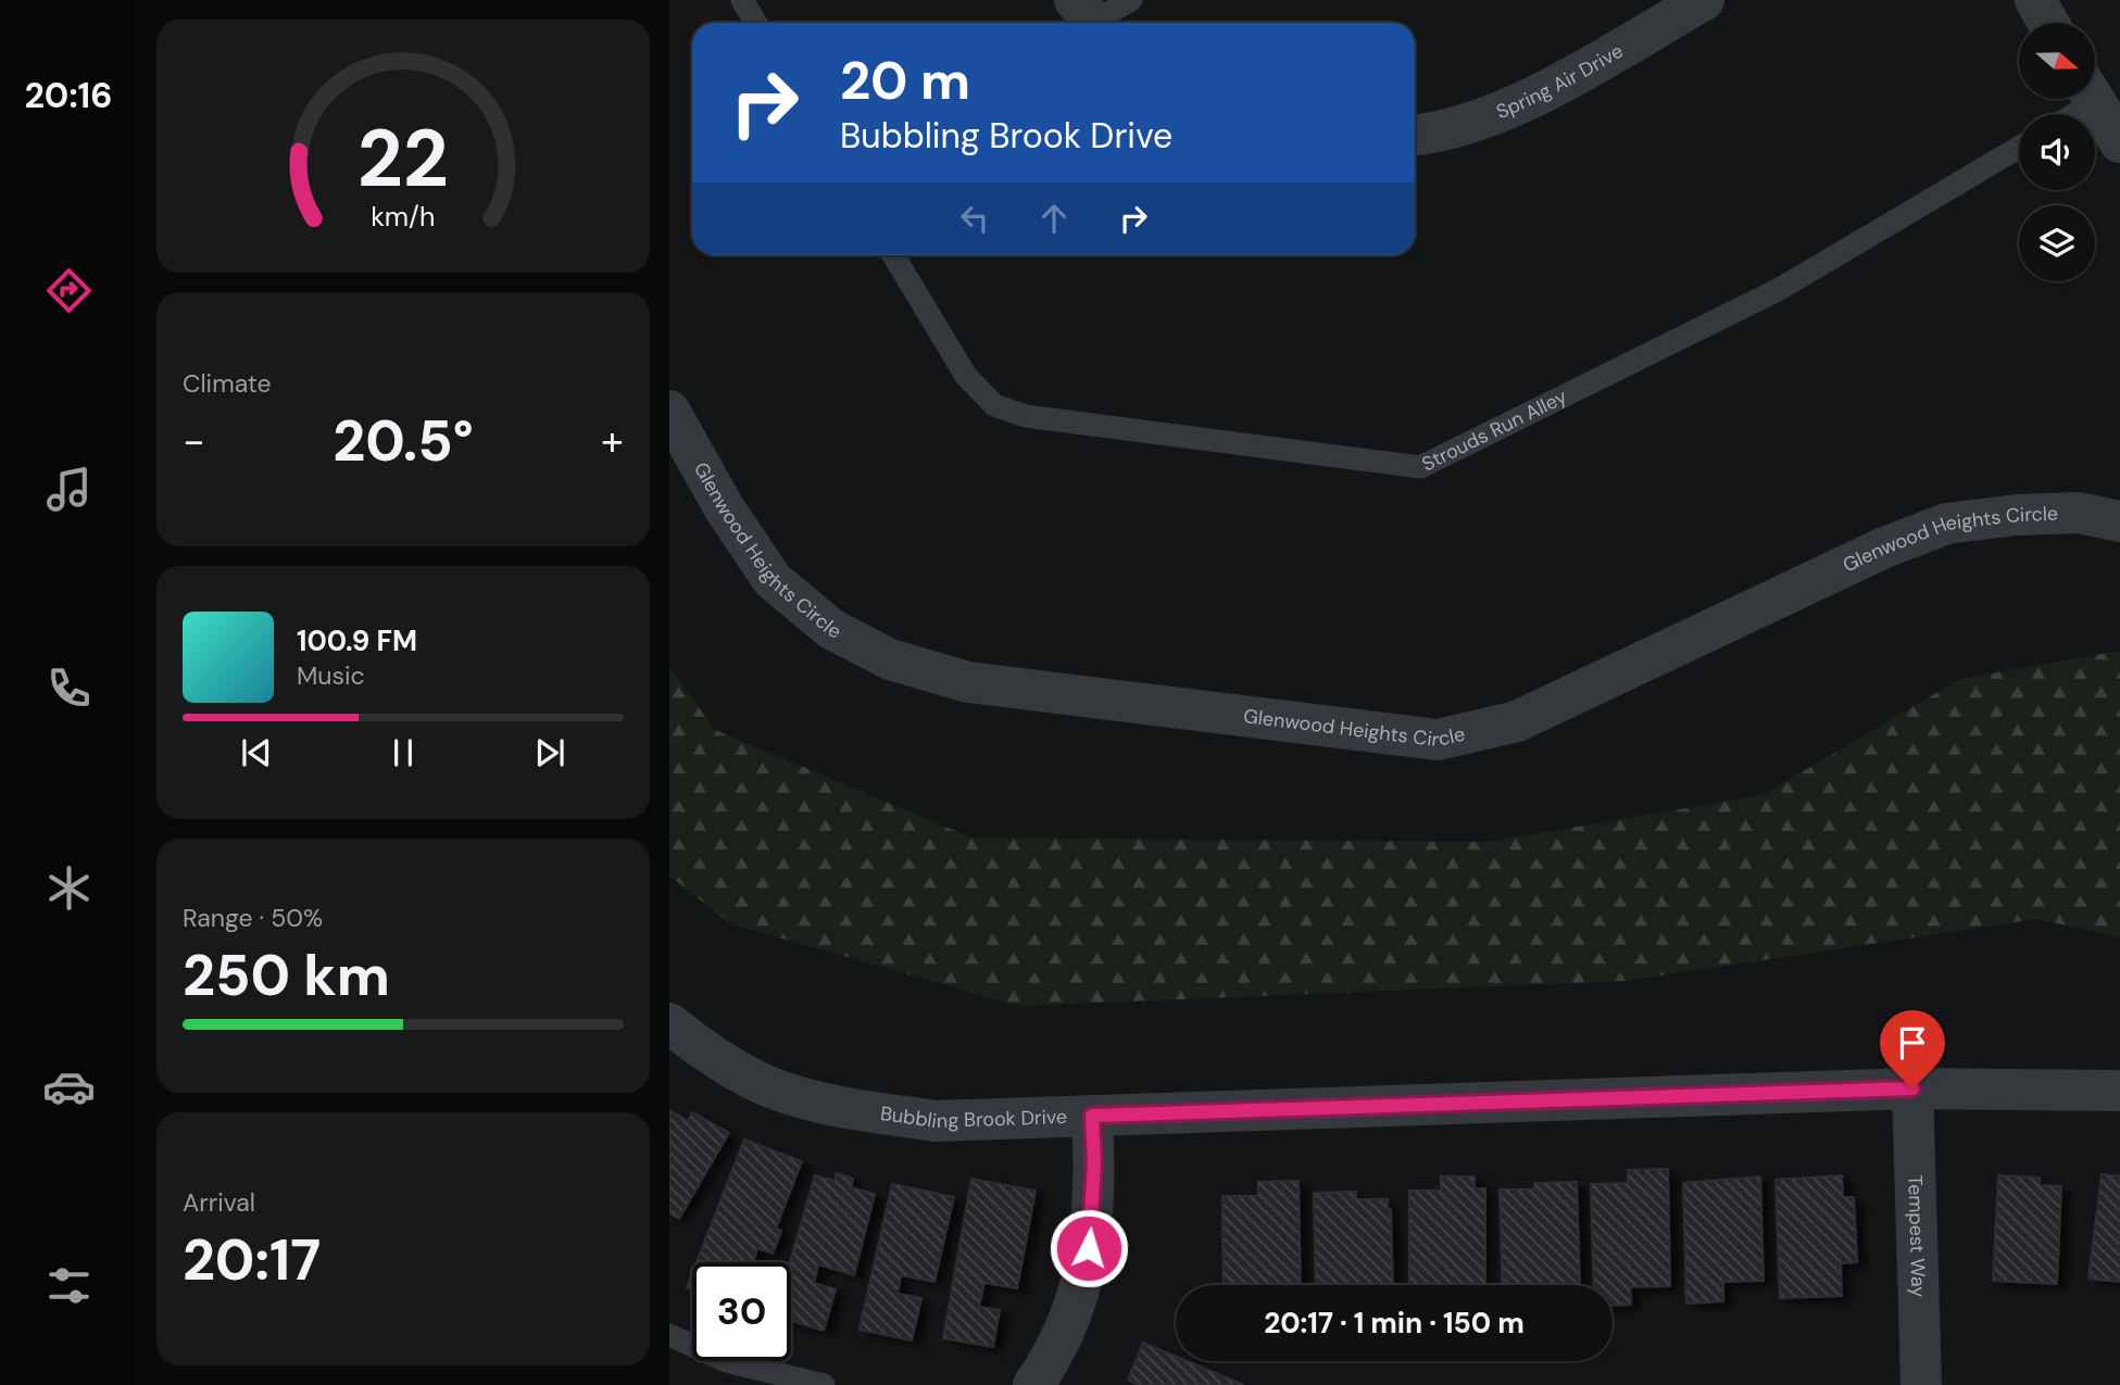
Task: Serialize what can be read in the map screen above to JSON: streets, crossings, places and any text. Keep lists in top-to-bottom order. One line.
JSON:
{"streets":{"street":["Spring Air Drive","Glenwood Heights Circle","Bubbling Brook Drive","Tempest Way"],"lane":["Strouds Run Alley"]},"crossings":[["Bubbling Brook Drive","Tempest Way"]],"north":"right","page":{"tabs":"20:16","turn":["20 m","Bubbling Brook Drive"],"tile":["Climate",["Range · 50%","250 km"],["Arrival","20:17"]],"heat":["−","20.5°","+"],"song":["100.9 FM","Music"],"limit":"30","trip":"20:17 · 1 min · 150 m","gauge":["22","km/h"]}}
